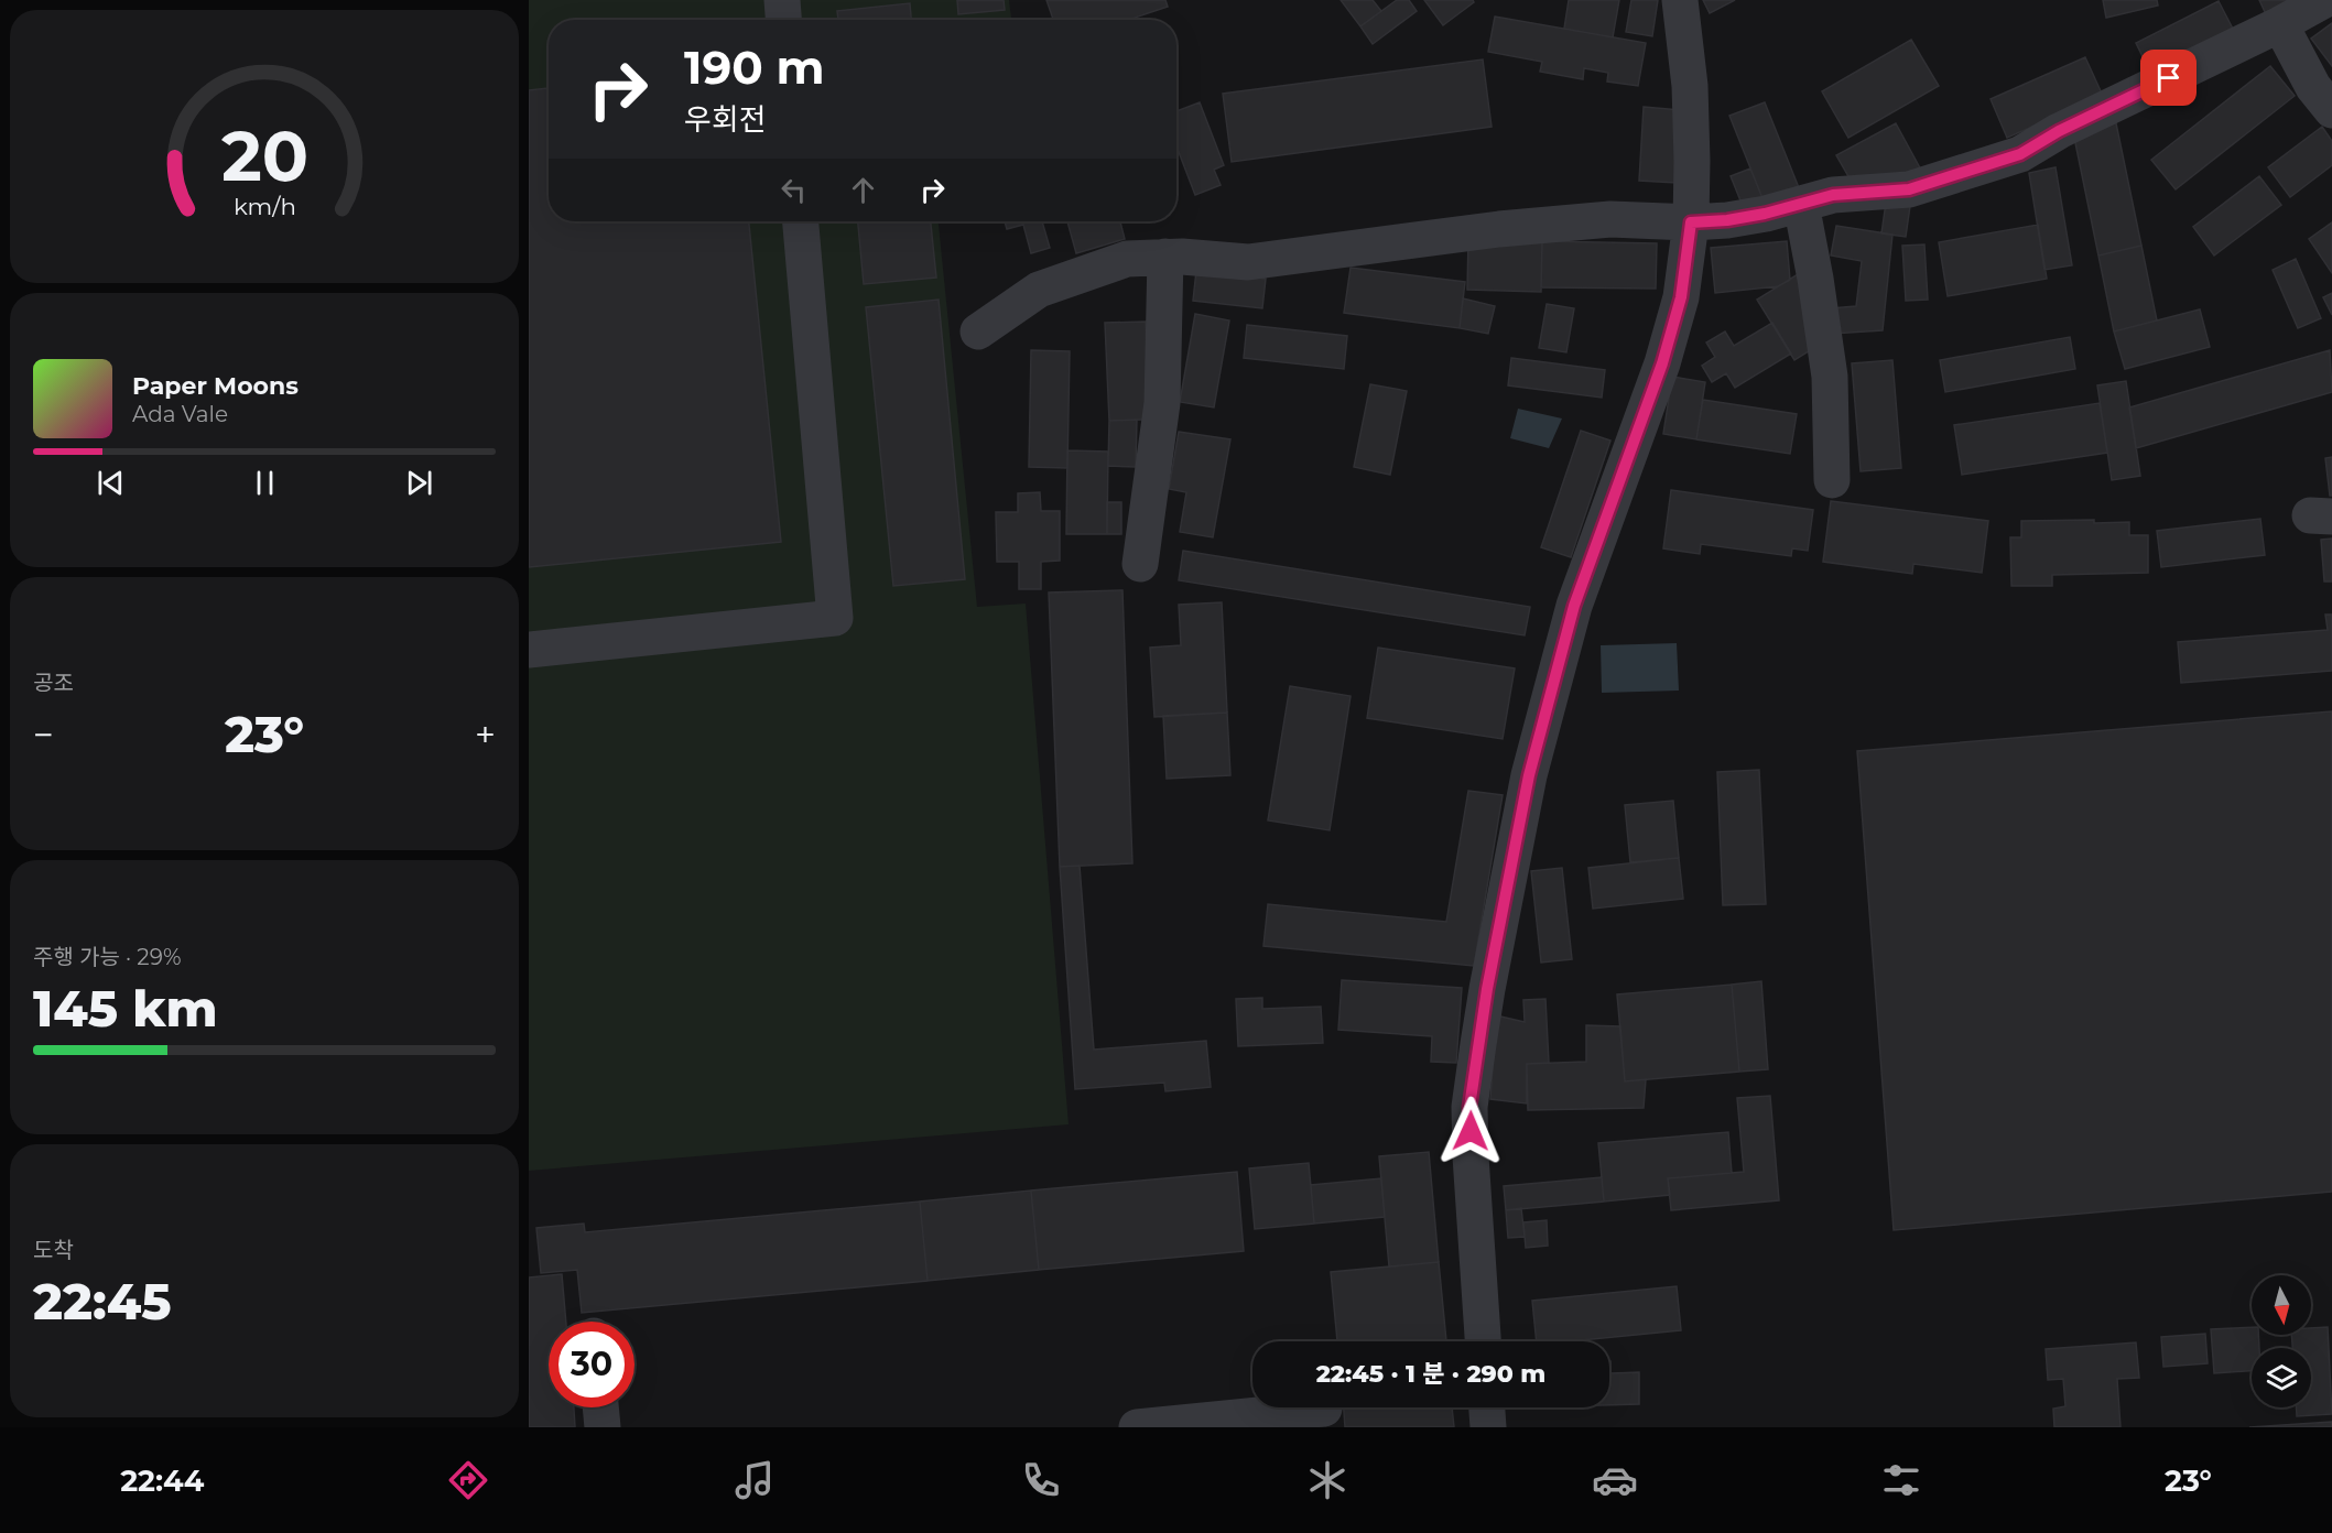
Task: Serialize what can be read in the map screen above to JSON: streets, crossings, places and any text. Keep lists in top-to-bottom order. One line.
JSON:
{"north":"bottom","page":{"turn":["190 m","우회전"],"song":["Paper Moons","Ada Vale"],"tile":["공조",["주행 가능 · 29%","145 km"],["도착","22:45"]],"heat":["−","23°","+"],"limit":"30","trip":"22:45 · 1 분 · 290 m","tabs":["22:44","23°"],"gauge":["20","km/h"]}}
